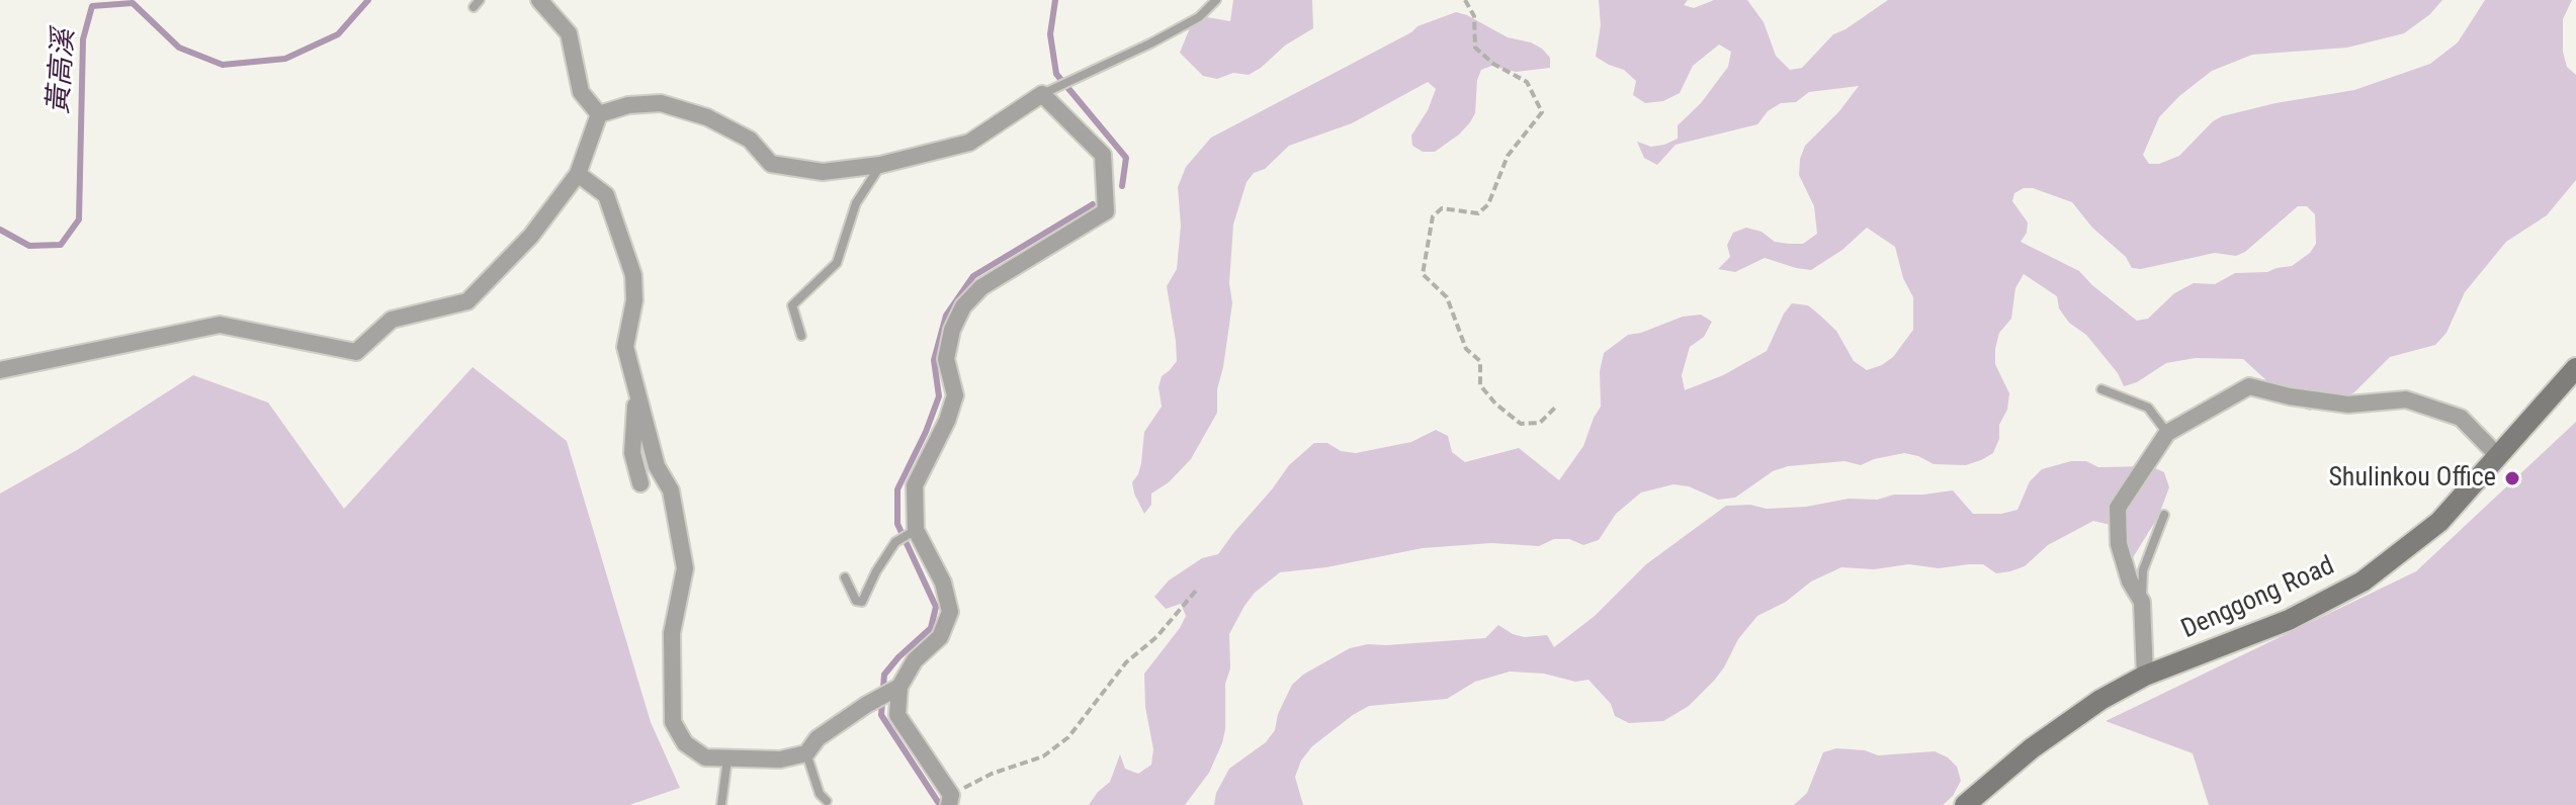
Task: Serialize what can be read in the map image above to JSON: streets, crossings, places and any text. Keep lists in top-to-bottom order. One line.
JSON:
{"streets":{"street":["Denggong Road"]},"water":["黃高溪"],"places":["Shulinkou Office"]}
